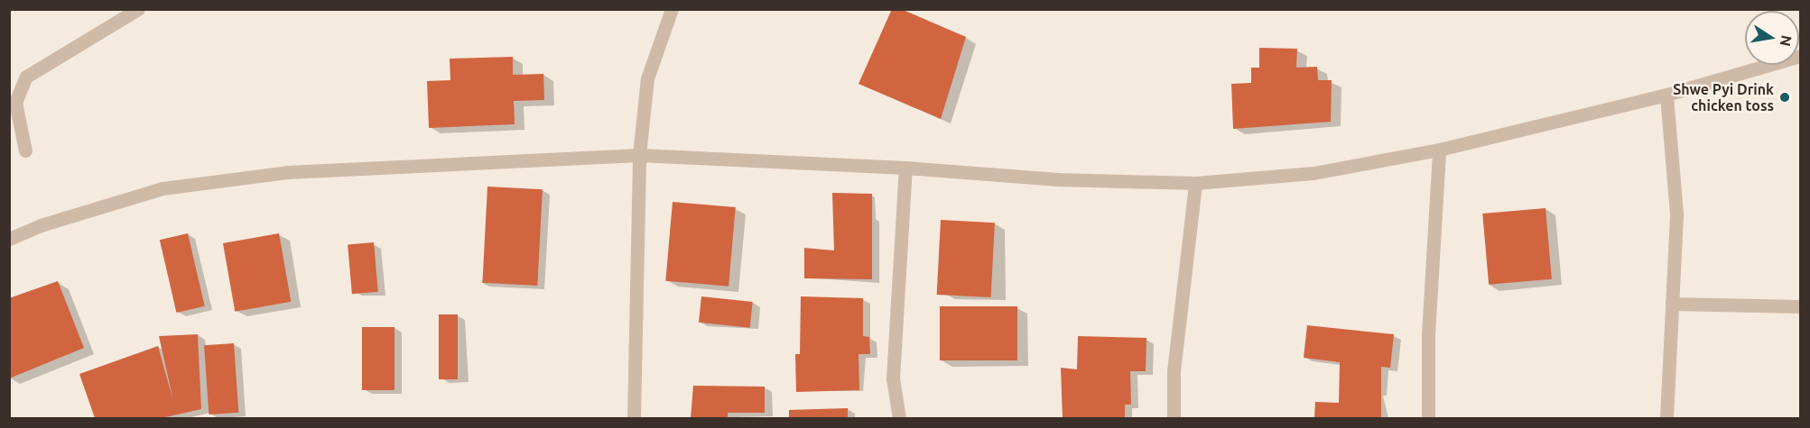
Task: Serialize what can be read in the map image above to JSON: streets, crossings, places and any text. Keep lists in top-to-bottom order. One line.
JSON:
{"places":["Shwe Pyi Drink chicken toss"],"north":"right"}
